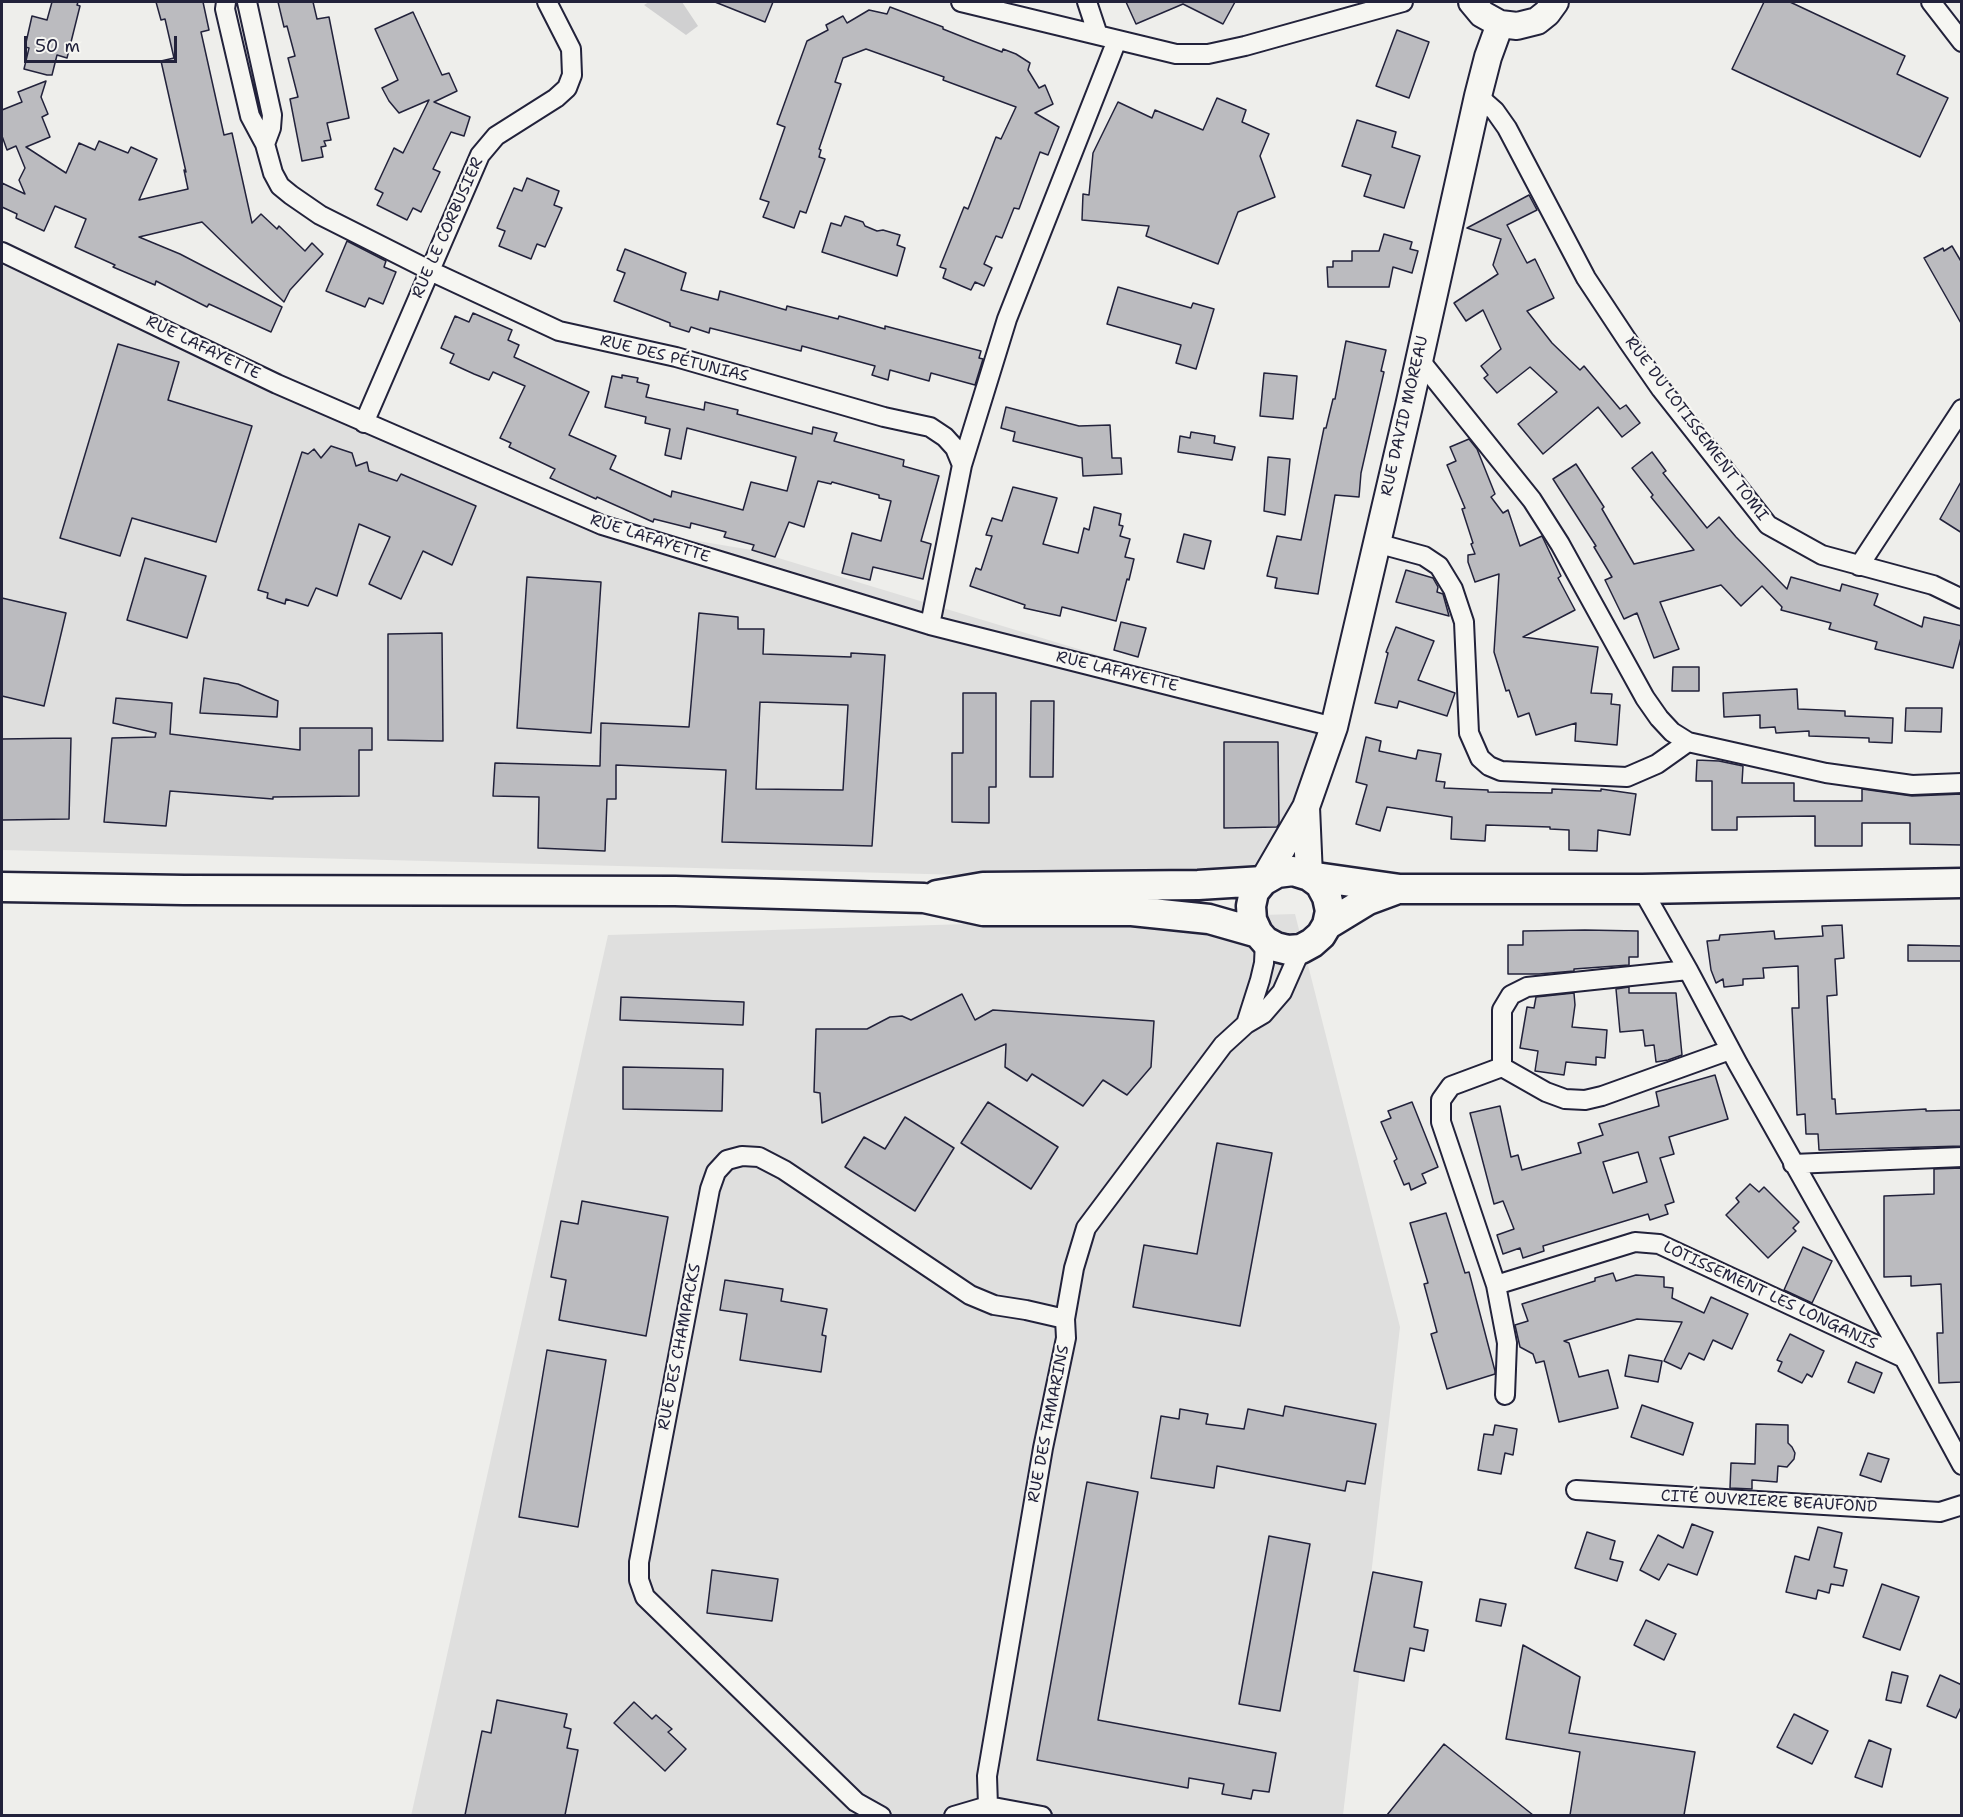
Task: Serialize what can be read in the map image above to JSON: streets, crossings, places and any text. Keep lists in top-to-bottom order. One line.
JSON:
{"streets":{"street":["RUE LE CORBUSIER","RUE LAFAYETTE","RUE DES PÉTUNIAS","RUE DAVID MOREAU","RUE DU LOTISSEMENT TOMI","LOTISSEMENT LES LONGANIS","RUE DES CHAMPACKS","RUE DES TAMARINS","CITÉ OUVRIERE BEAUFOND"]},"crossings":[["RUE LE CORBUSIER","RUE LAFAYETTE"],["RUE LE CORBUSIER","RUE DES PÉTUNIAS"],["RUE LAFAYETTE","RUE DAVID MOREAU"],["RUE DAVID MOREAU","RUE DU LOTISSEMENT TOMI"],["RUE DAVID MOREAU","RUE DES TAMARINS"],["RUE DES CHAMPACKS","RUE DES TAMARINS"]],"scale_bar":"50 m"}
